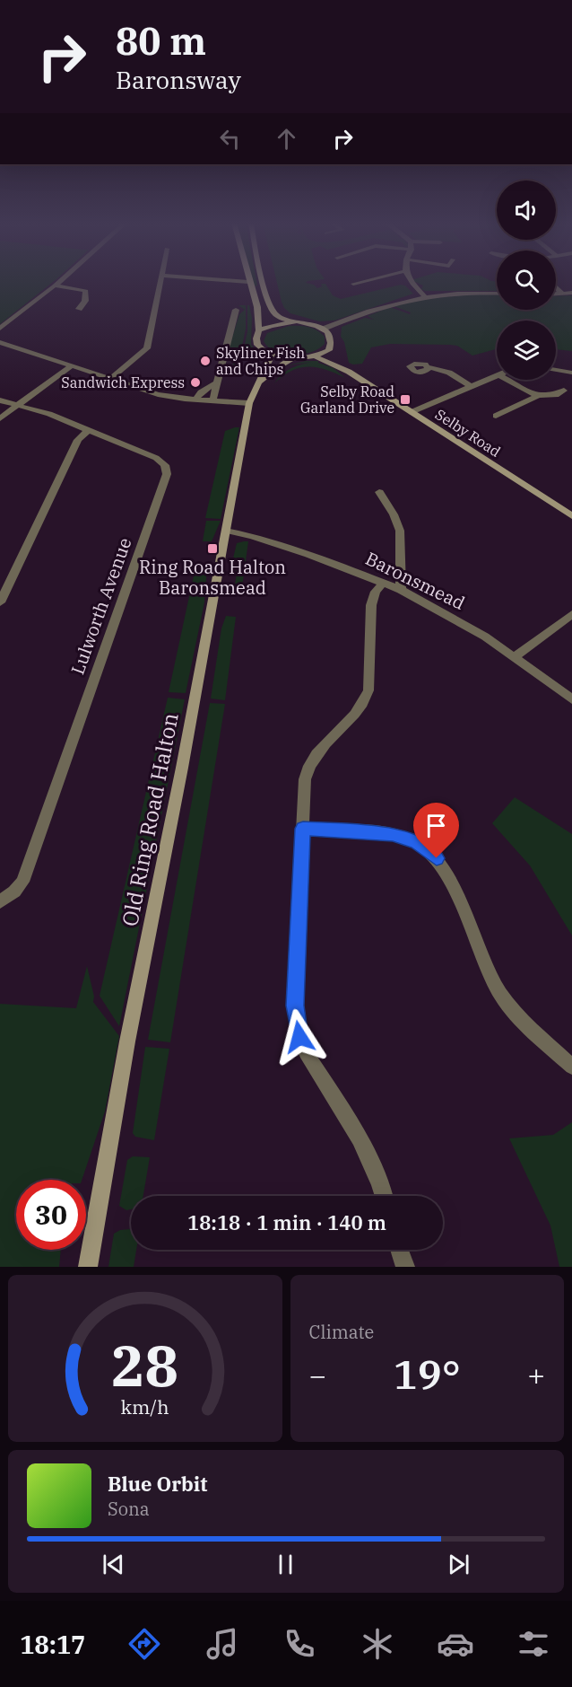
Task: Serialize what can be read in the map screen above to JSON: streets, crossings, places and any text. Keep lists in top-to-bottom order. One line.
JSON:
{"streets":{"main road":["Selby Road","Old Ring Road Halton"],"street":["Baronsmead","Lulworth Avenue"]},"crossings":[["Baronsmead","Old Ring Road Halton"]],"places":{"other":["Skyliner Fish and Chips","Sandwich Express"],"transit":["Selby Road Garland Drive","Ring Road Halton Baronsmead"]},"page":{"turn":["80 m","Baronsway"],"limit":"30","trip":"18:18 · 1 min · 140 m","tile":"Climate","heat":["−","19°","+"],"song":["Blue Orbit","Sona"],"tabs":"18:17","gauge":["28","km/h"]}}
